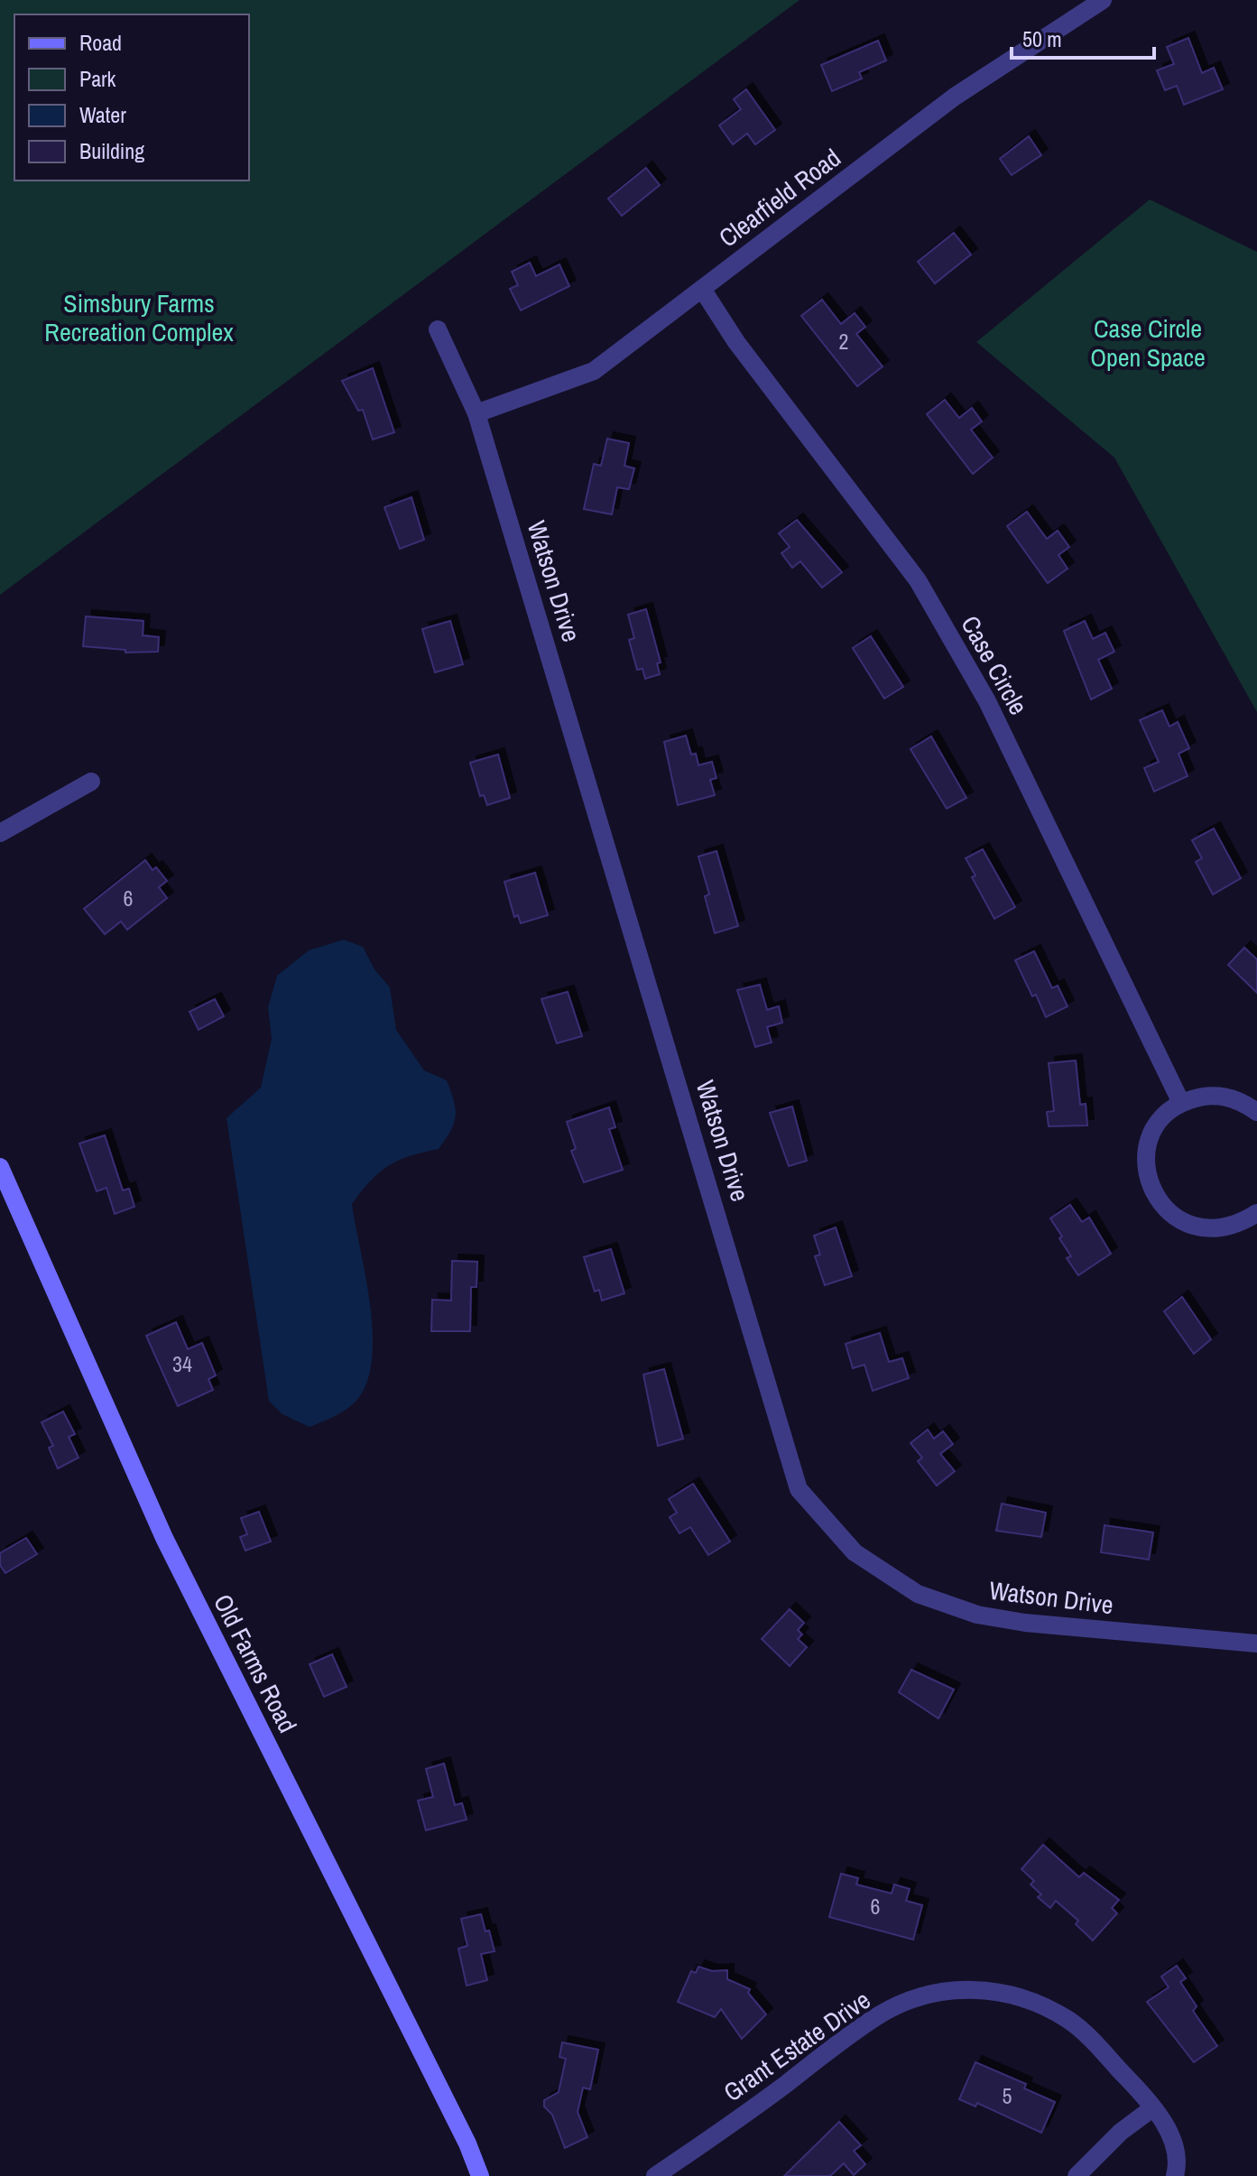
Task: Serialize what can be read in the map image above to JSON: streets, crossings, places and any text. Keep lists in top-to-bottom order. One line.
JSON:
{"streets":{"street":["Clearfield Road","Watson Drive","Case Circle","Old Farms Road","Grant Estate Drive"]},"crossings":[["Clearfield Road","Watson Drive"],["Clearfield Road","Case Circle"]],"parks":["Simsbury Farms Recreation Complex","Case Circle Open Space"],"house_numbers":["2","6","34","6","5"],"legend":["Road","Park","Water","Building"],"scale_bar":"50 m"}
